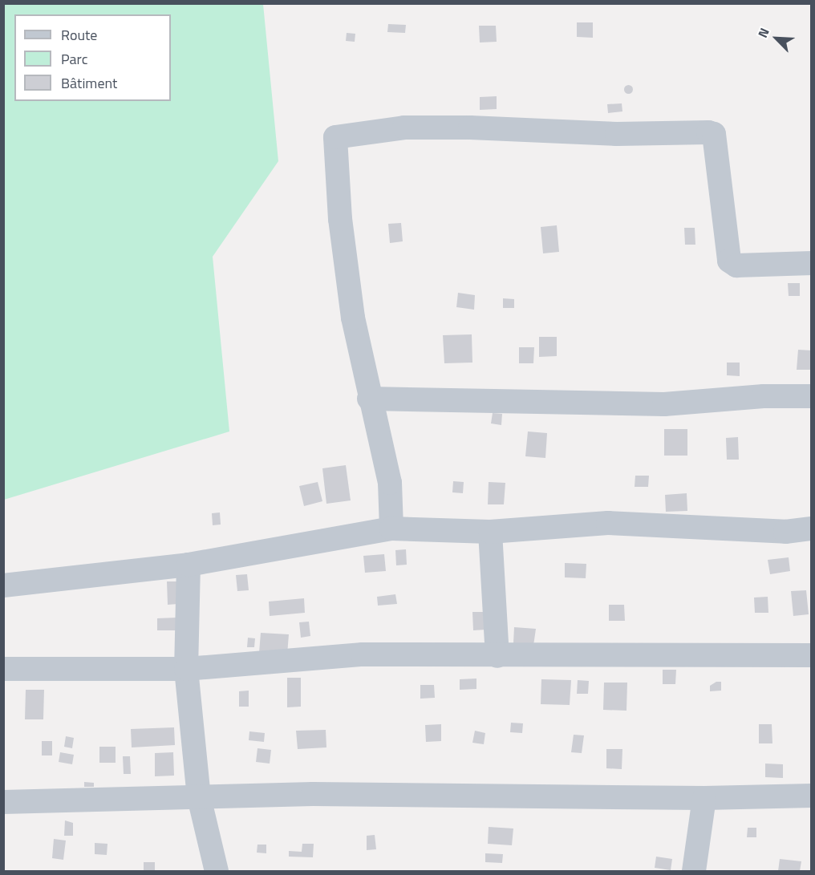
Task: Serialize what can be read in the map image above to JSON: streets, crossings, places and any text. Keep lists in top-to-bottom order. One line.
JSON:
{"legend":["Route","Parc","Bâtiment"],"north":"top left"}
